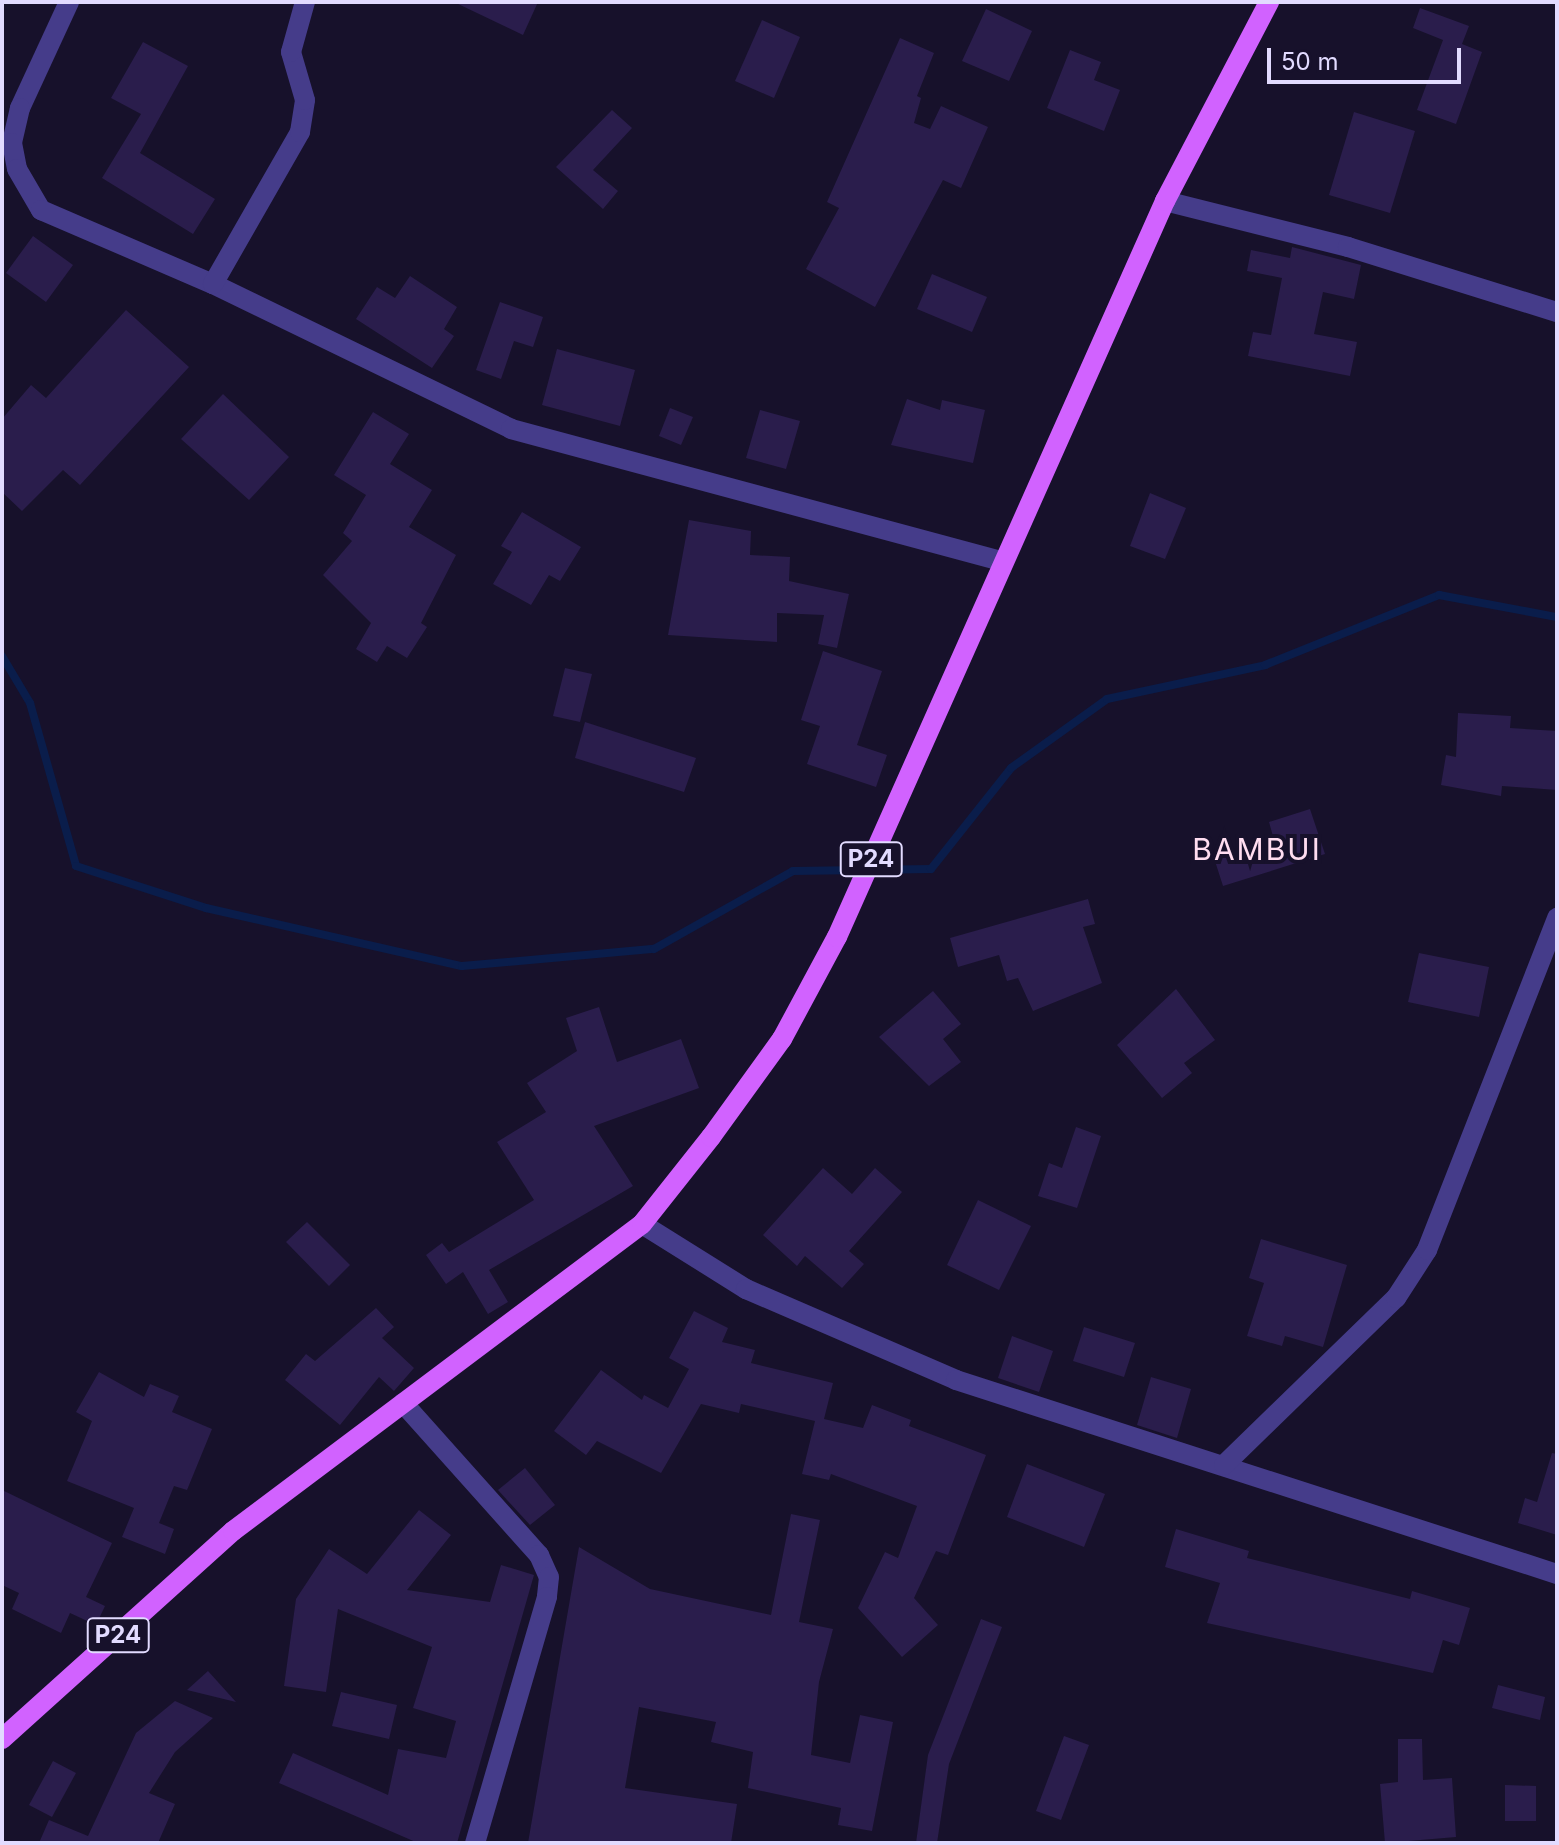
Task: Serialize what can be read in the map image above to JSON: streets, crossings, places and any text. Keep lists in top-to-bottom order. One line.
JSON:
{"streets":{"main road":["P24"]},"districts":["BAMBUI"],"scale_bar":"50 m"}
